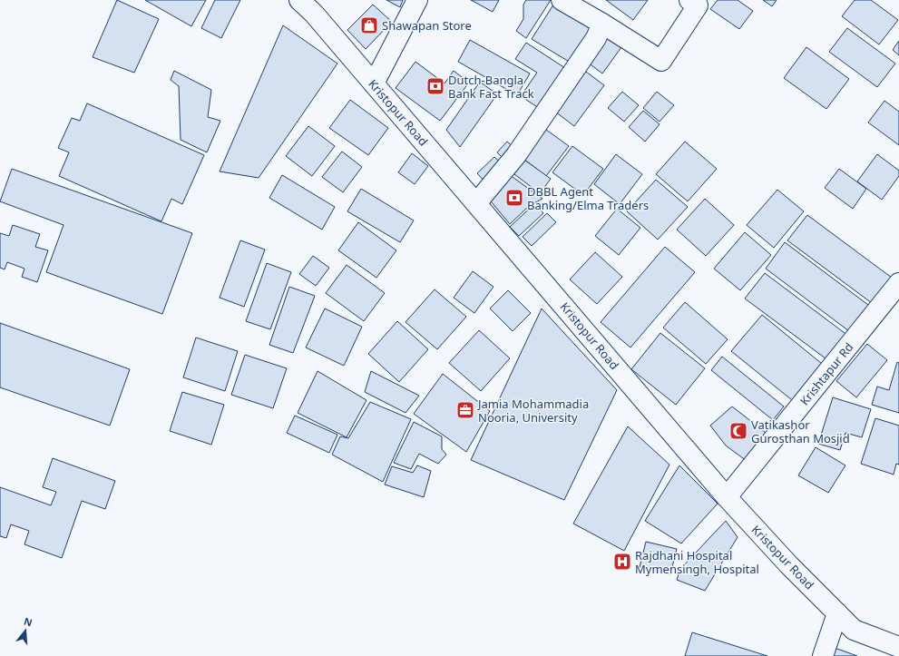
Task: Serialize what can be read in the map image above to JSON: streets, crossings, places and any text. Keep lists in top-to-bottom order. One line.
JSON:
{"streets":{"main road":["Kristopur Road","Krishtapur Rd"]},"crossings":[["Kristopur Road","Krishtapur Rd"]],"places":{"shop":["Shawapan Store"],"bank":["Dutch-Bangla Bank Fast Track","DBBL Agent Banking/Elma Traders"],"office":["Jamia Mohammadia Nooria, University"],"mosque":["Vatikashor Gurosthan Mosjid"],"hospital":["Rajdhani Hospital Mymensingh, Hospital"]},"north":"top"}
